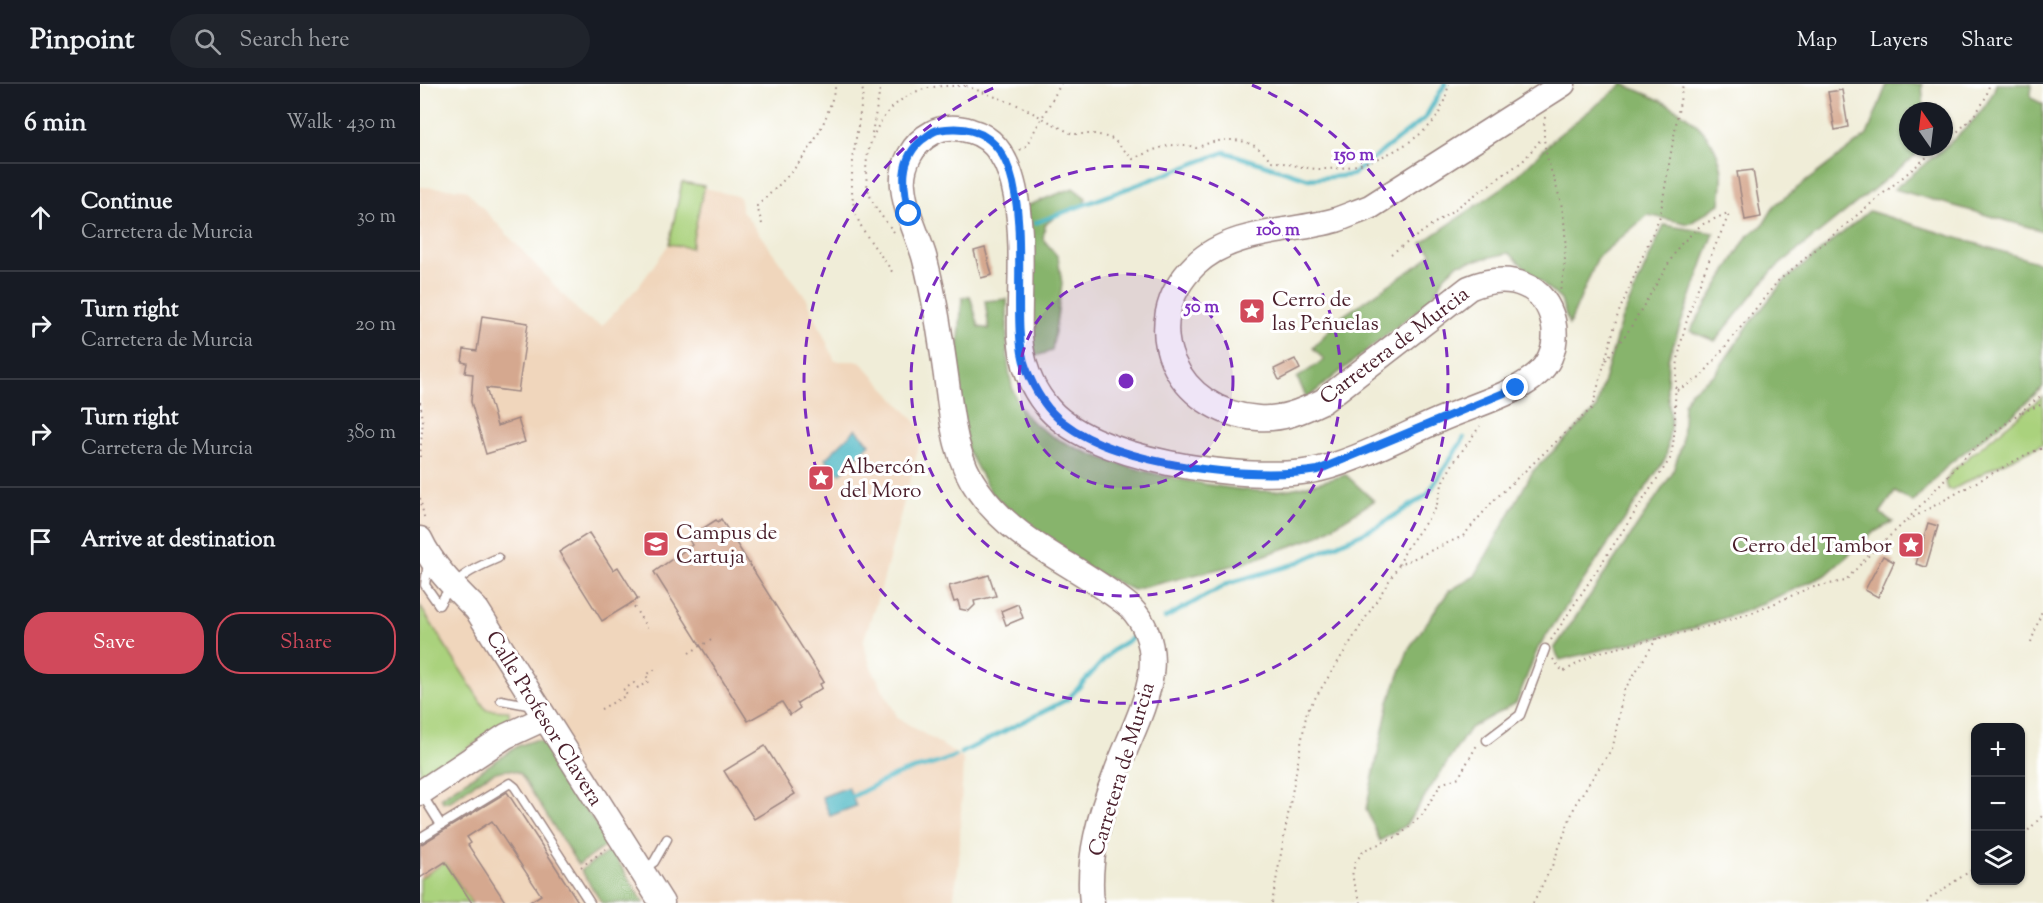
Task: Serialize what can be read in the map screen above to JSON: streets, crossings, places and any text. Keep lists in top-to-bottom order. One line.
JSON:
{"streets":{"main road":["Carretera de Murcia","Calle Profesor Clavera"]},"places":{"place":["Cerro de las Peñuelas","Albercón del Moro","Cerro del Tambor"],"school or university":["Campus de Cartuja"]},"north":"top","page":{"header":"Pinpoint","search":"Search here","nav":["Map","Layers","Share"],"heading":["6 min","Walk · 430 m"],"list":[["Continue","Carretera de Murcia","30 m"],["Turn right","Carretera de Murcia","20 m"],["Turn right","Carretera de Murcia","380 m"],"Arrive at destination"],"buttons":["Save","Share"],"map_buttons":["+","−"]},"rings":["150 m","100 m","50 m"]}
